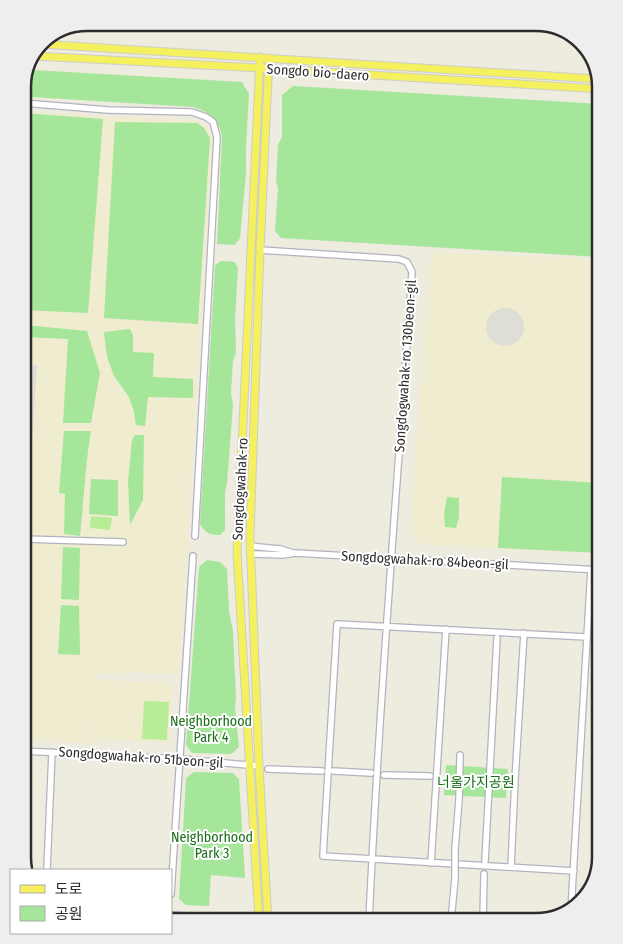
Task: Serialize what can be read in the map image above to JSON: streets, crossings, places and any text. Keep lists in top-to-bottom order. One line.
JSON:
{"streets":{"main road":["Songdo bio-daero","Songdogwahak-ro"],"street":["Songdogwahak-ro 130beon-gil","Songdogwahak-ro 84beon-gil","Songdogwahak-ro 51beon-gil"]},"crossings":[["Songdo bio-daero","Songdogwahak-ro"],["Songdogwahak-ro 130beon-gil","Songdogwahak-ro"],["Songdogwahak-ro 130beon-gil","Songdogwahak-ro 84beon-gil"],["Songdogwahak-ro","Songdogwahak-ro 84beon-gil"],["Songdogwahak-ro","Songdogwahak-ro 51beon-gil"]],"parks":["Neighborhood Park 4","너울가지공원","Neighborhood Park 3"],"legend":["도로","공원"]}
